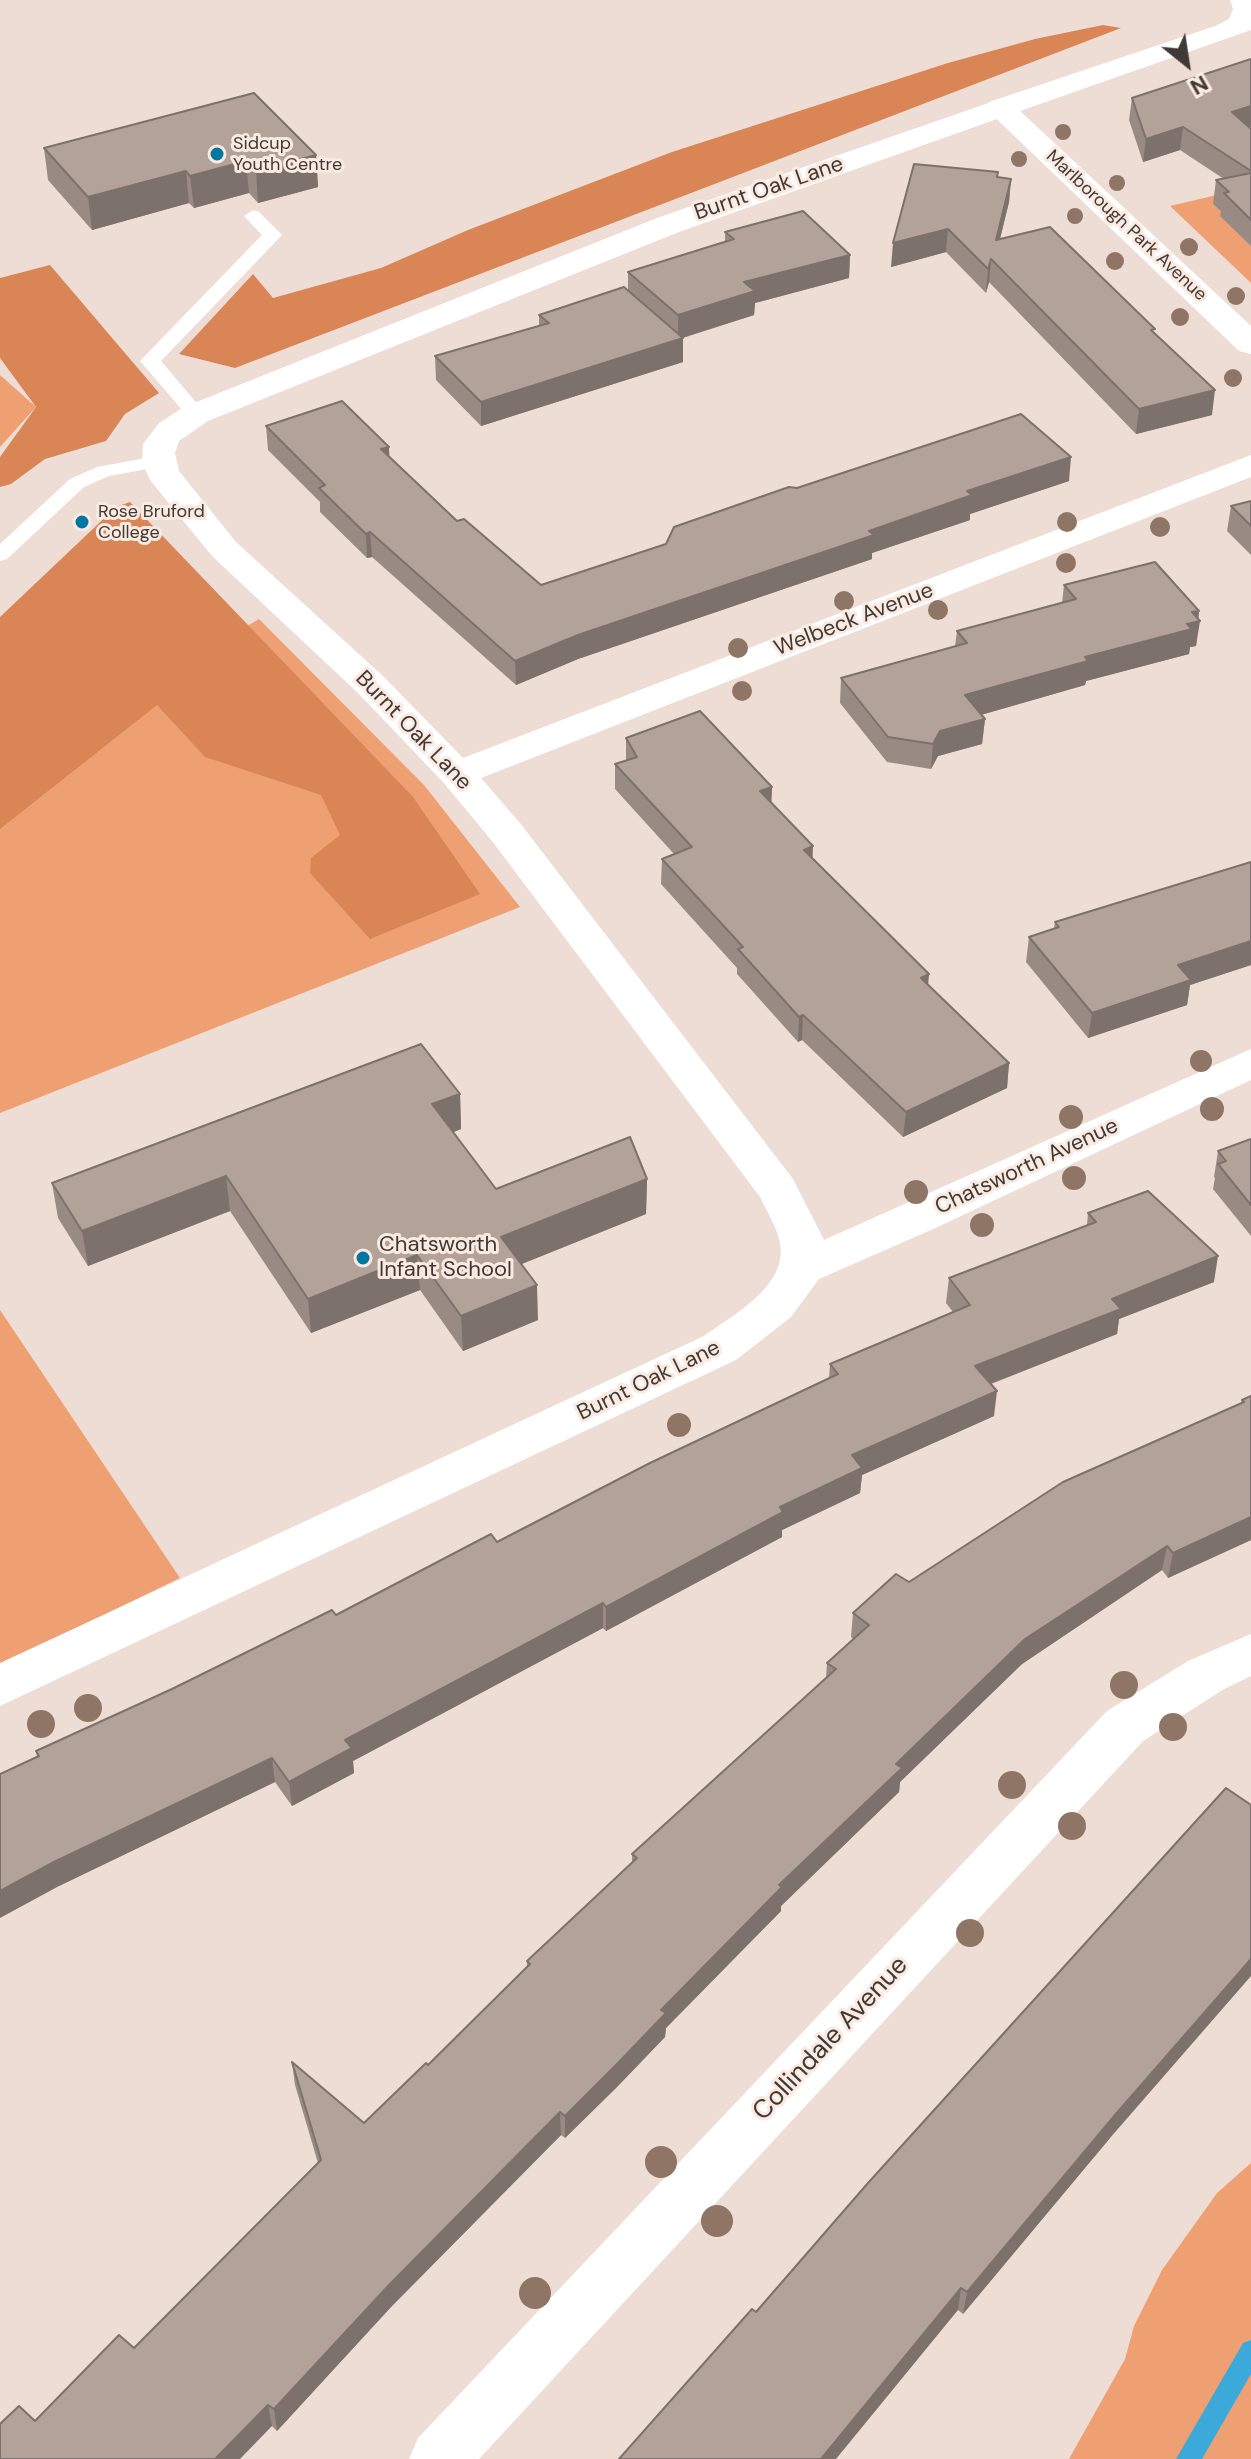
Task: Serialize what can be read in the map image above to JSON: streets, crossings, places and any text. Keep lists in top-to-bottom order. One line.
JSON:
{"streets":{"street":["Burnt Oak Lane","Marlborough Park Avenue","Welbeck Avenue","Chatsworth Avenue","Collindale Avenue"]},"crossings":[["Burnt Oak Lane","Marlborough Park Avenue"],["Burnt Oak Lane","Welbeck Avenue"],["Burnt Oak Lane","Chatsworth Avenue"]],"places":["Sidcup Youth Centre","Rose Bruford College","Chatsworth Infant School"],"north":"bottom right"}
